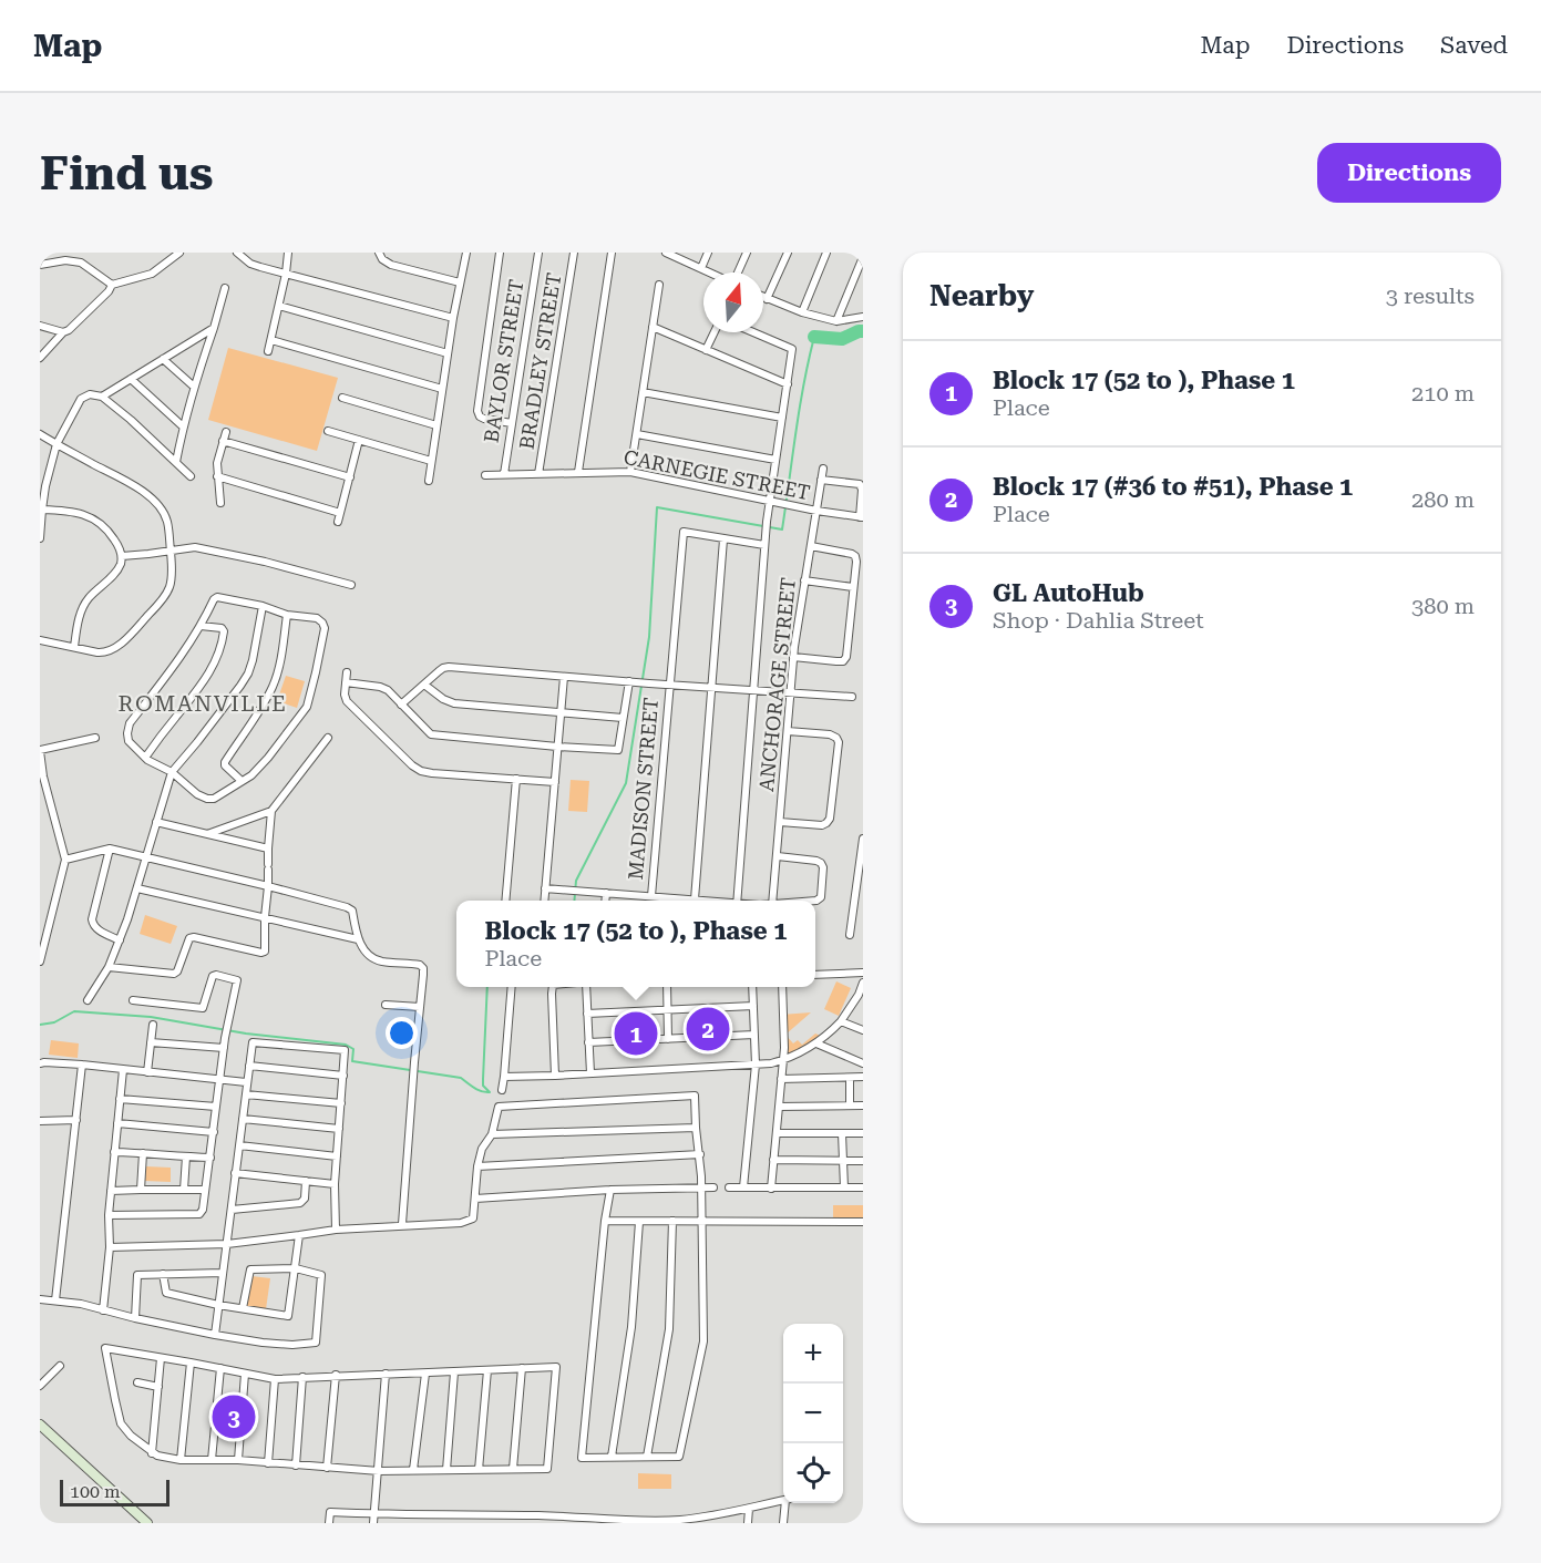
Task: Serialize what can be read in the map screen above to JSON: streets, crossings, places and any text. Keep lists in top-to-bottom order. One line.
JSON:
{"streets":{"street":["BAYLOR STREET","BRADLEY STREET","CARNEGIE STREET","ANCHORAGE STREET","MADISON STREET"]},"crossings":[["BAYLOR STREET","CARNEGIE STREET"],["BRADLEY STREET","CARNEGIE STREET"],["CARNEGIE STREET","ANCHORAGE STREET"]],"districts":["ROMANVILLE"],"scale_bar":"100 m","north":"top","page":{"header":"Map","nav":["Map","Directions","Saved"],"buttons":"Directions","title":"Find us","heading":["Nearby","3 results"],"list":[{"mark":"1","name":"Block 17 (52 to ), Phase 1","note":"Place","value":"210 m"},{"mark":"2","name":"Block 17 (#36 to #51), Phase 1","note":"Place","value":"280 m"},{"mark":"3","name":"GL AutoHub","note":"Shop · Dahlia Street","value":"380 m"}],"popup":["Block 17 (52 to ), Phase 1","Place"],"pins":["2","1","3"],"map_buttons":["+","−"],"scale":"100 m"}}
